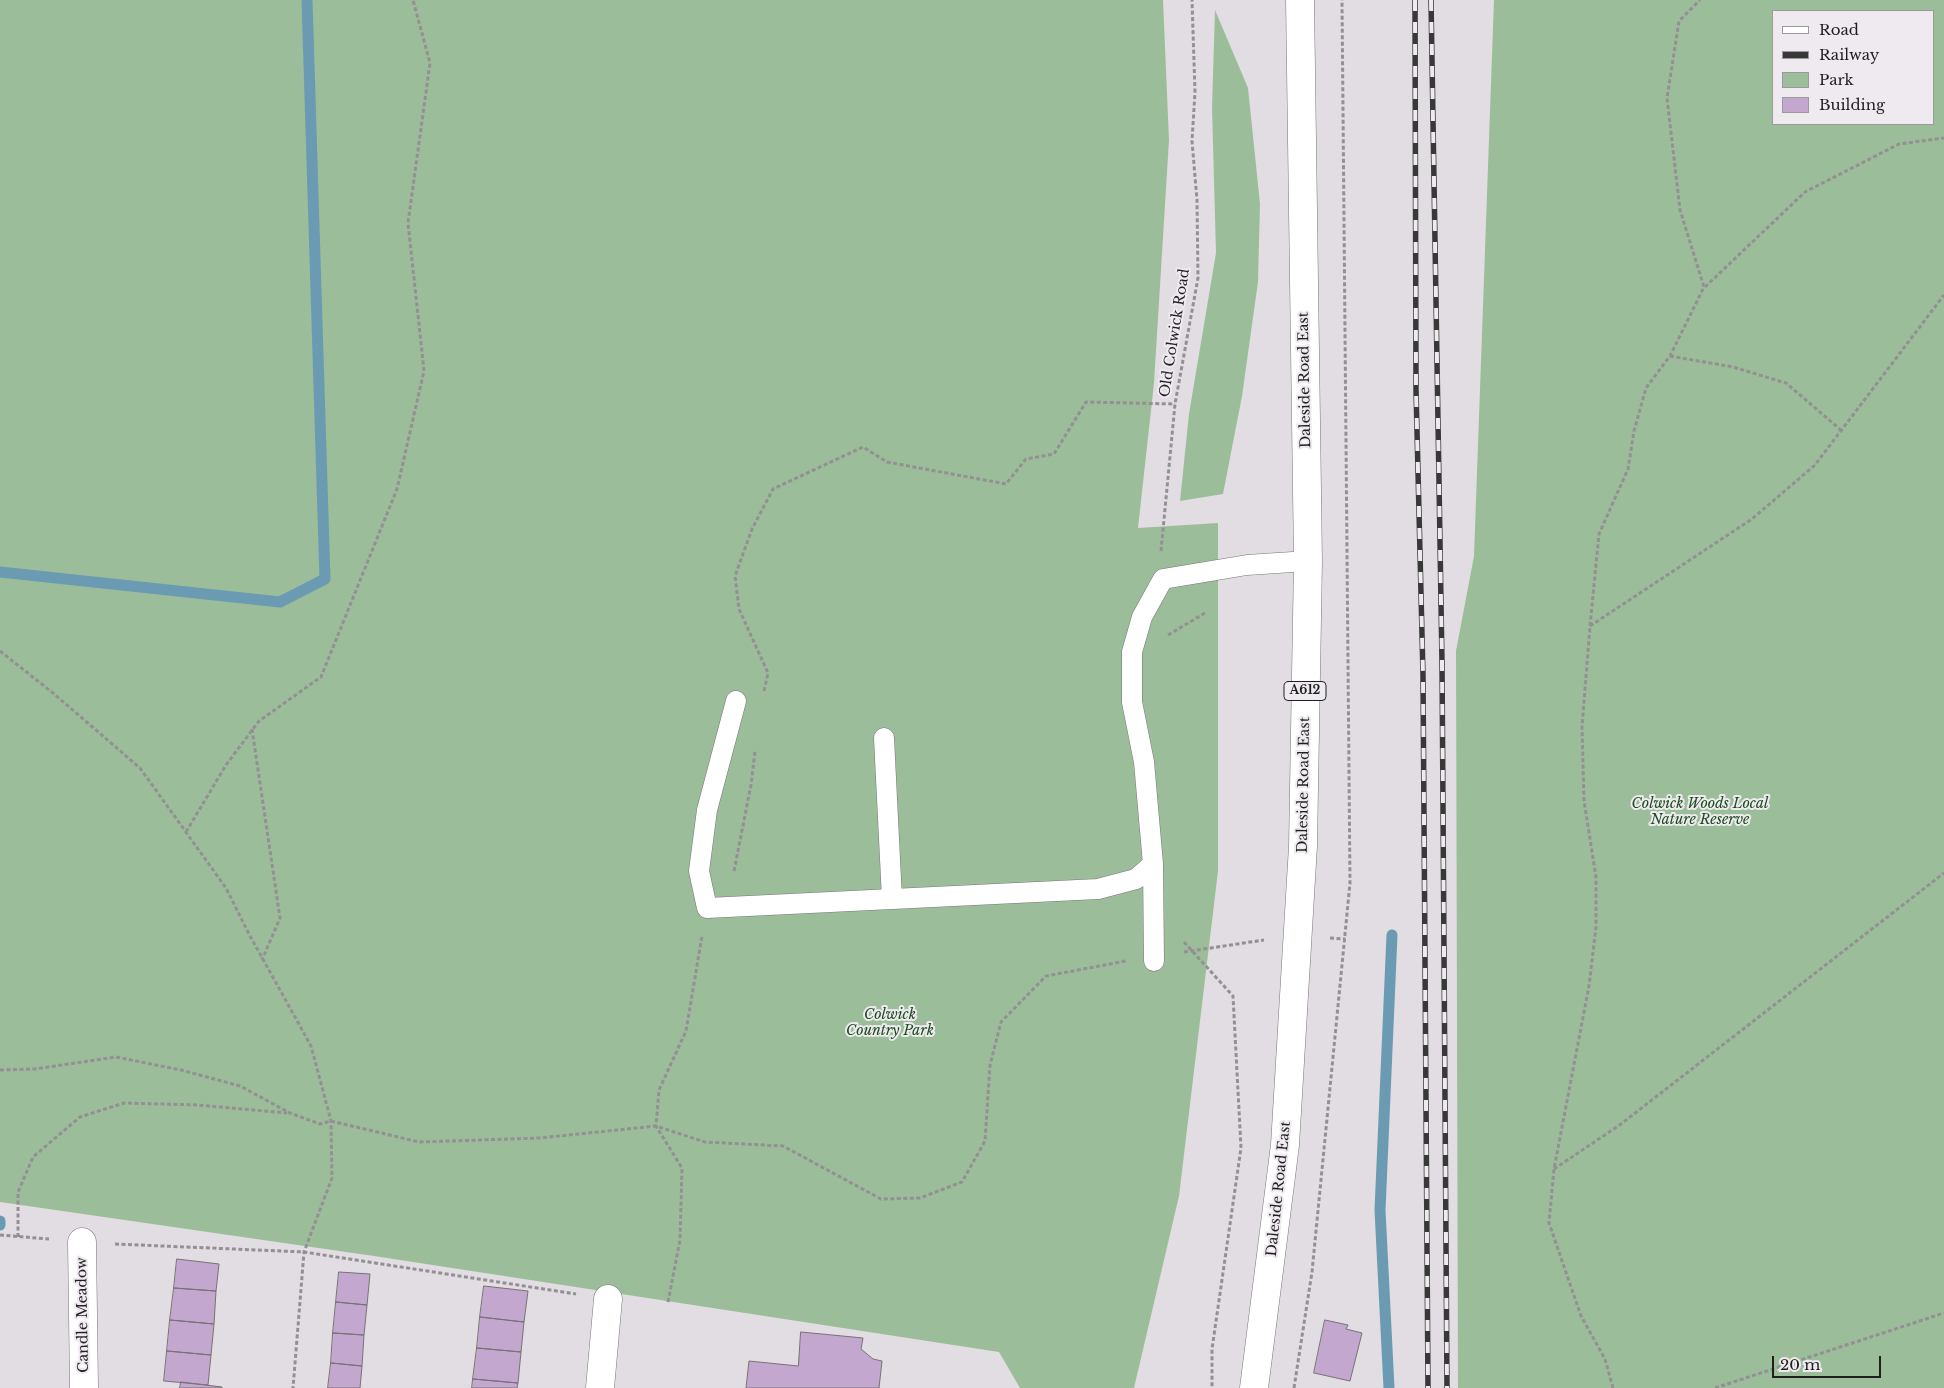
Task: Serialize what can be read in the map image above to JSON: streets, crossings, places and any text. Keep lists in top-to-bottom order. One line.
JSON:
{"streets":{"main road":["Daleside Road East","A612","Candle Meadow"],"path":["Old Colwick Road"]},"parks":["Colwick Woods Local Nature Reserve","Colwick Country Park"],"legend":["Road","Railway","Park","Building"],"scale_bar":"20 m"}
